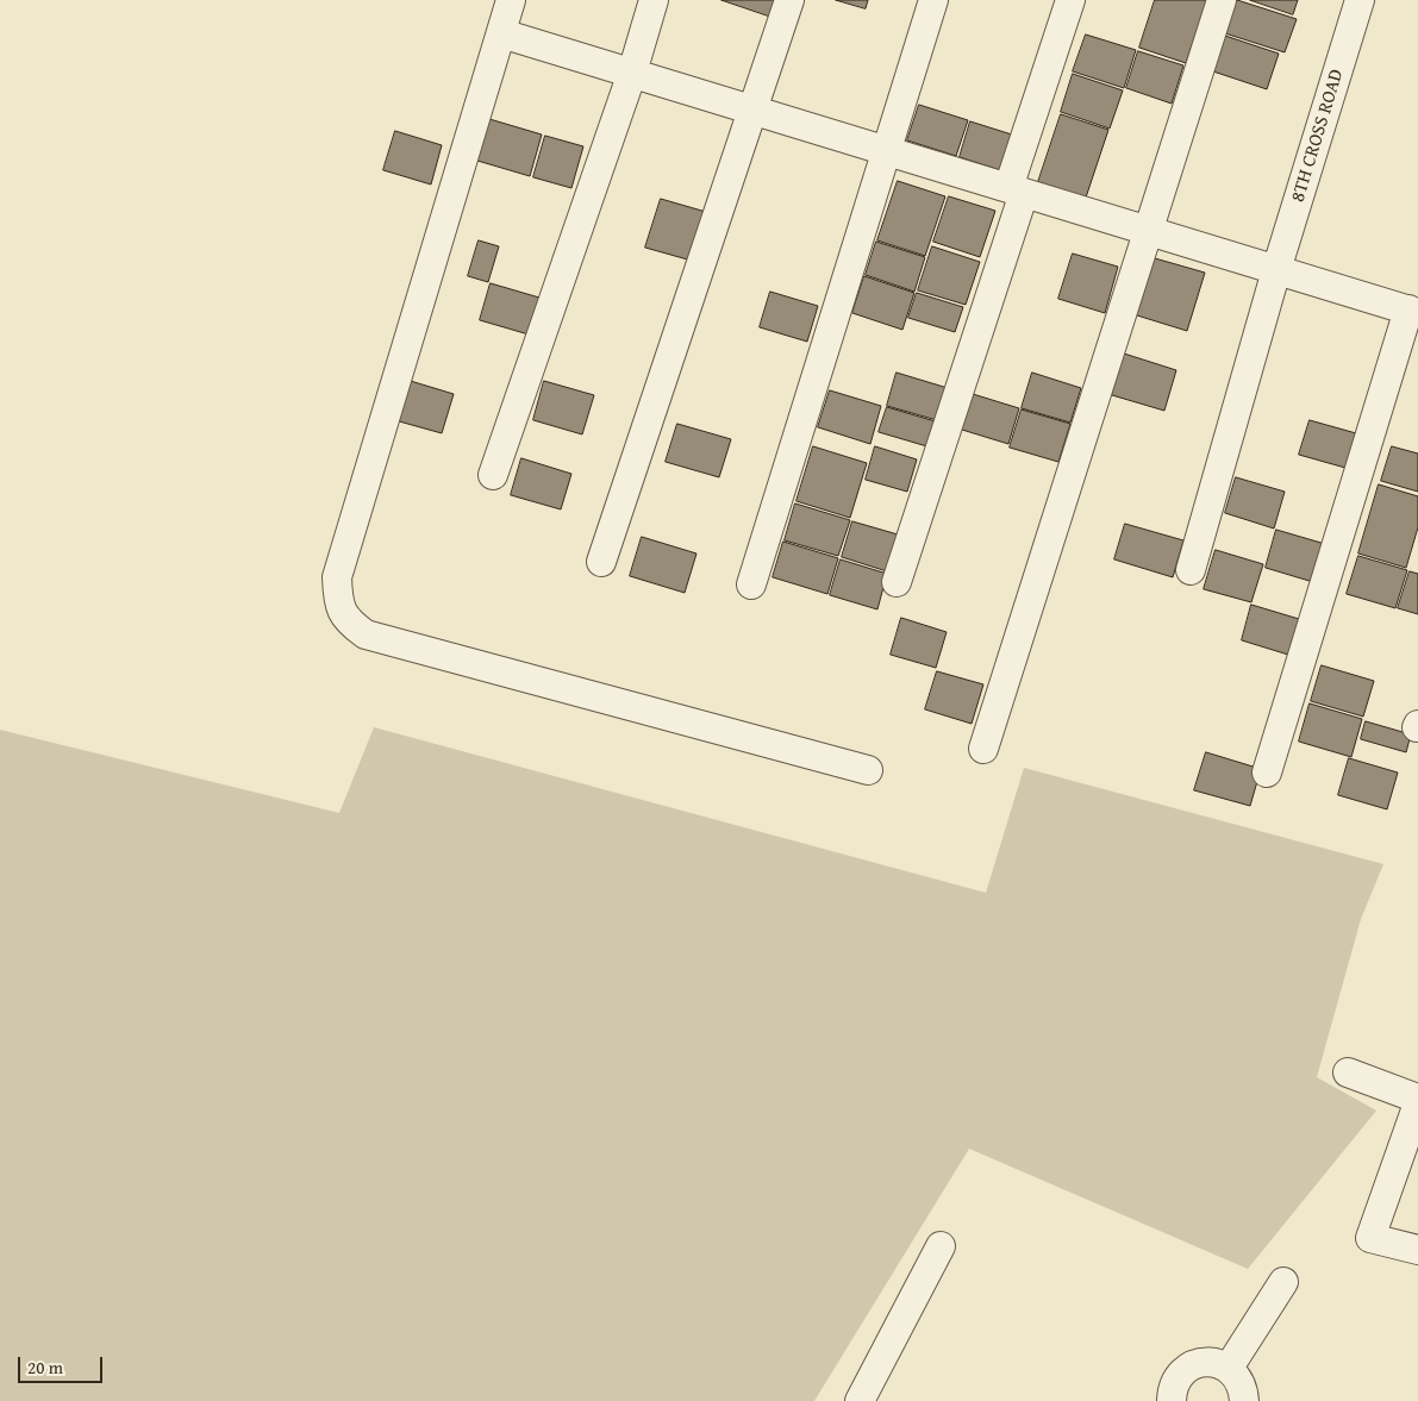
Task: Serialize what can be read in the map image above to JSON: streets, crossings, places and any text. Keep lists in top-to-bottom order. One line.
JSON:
{"streets":{"street":["8TH CROSS ROAD"]},"scale_bar":"20 m"}
